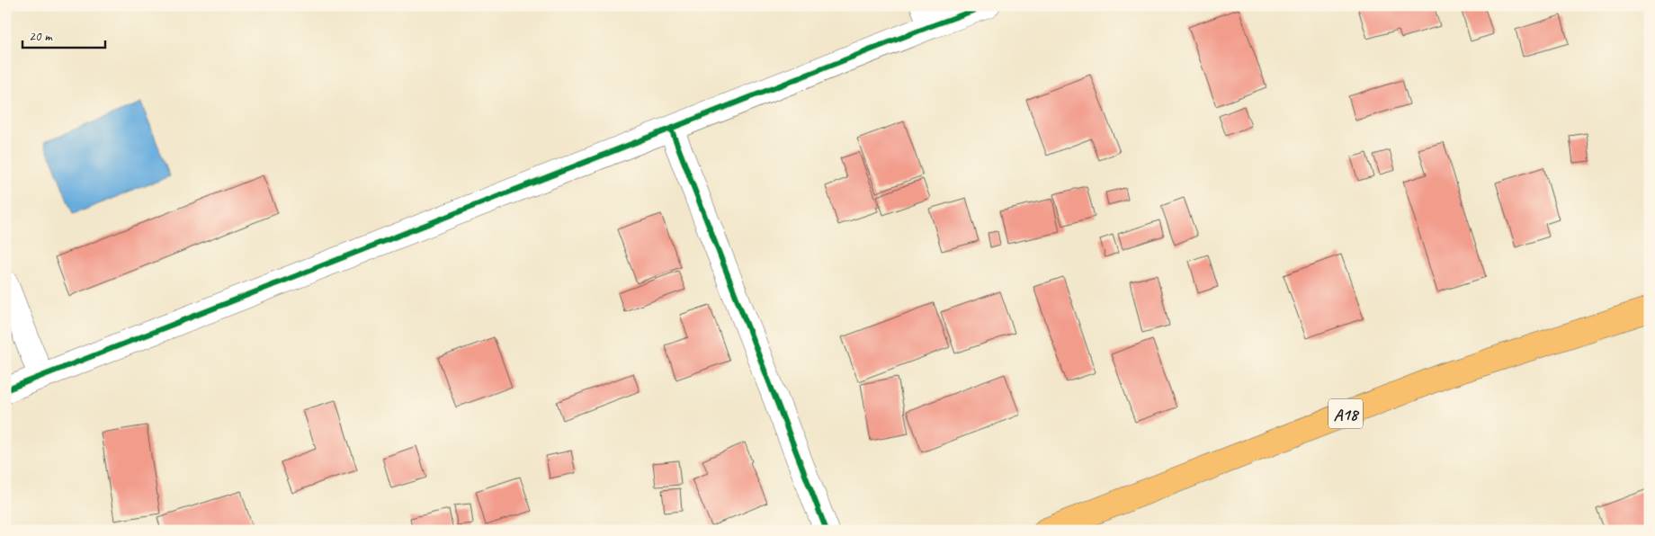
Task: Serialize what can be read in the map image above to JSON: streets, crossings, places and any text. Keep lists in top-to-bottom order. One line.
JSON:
{"streets":{"main road":["A18"]},"scale_bar":"20 m"}
